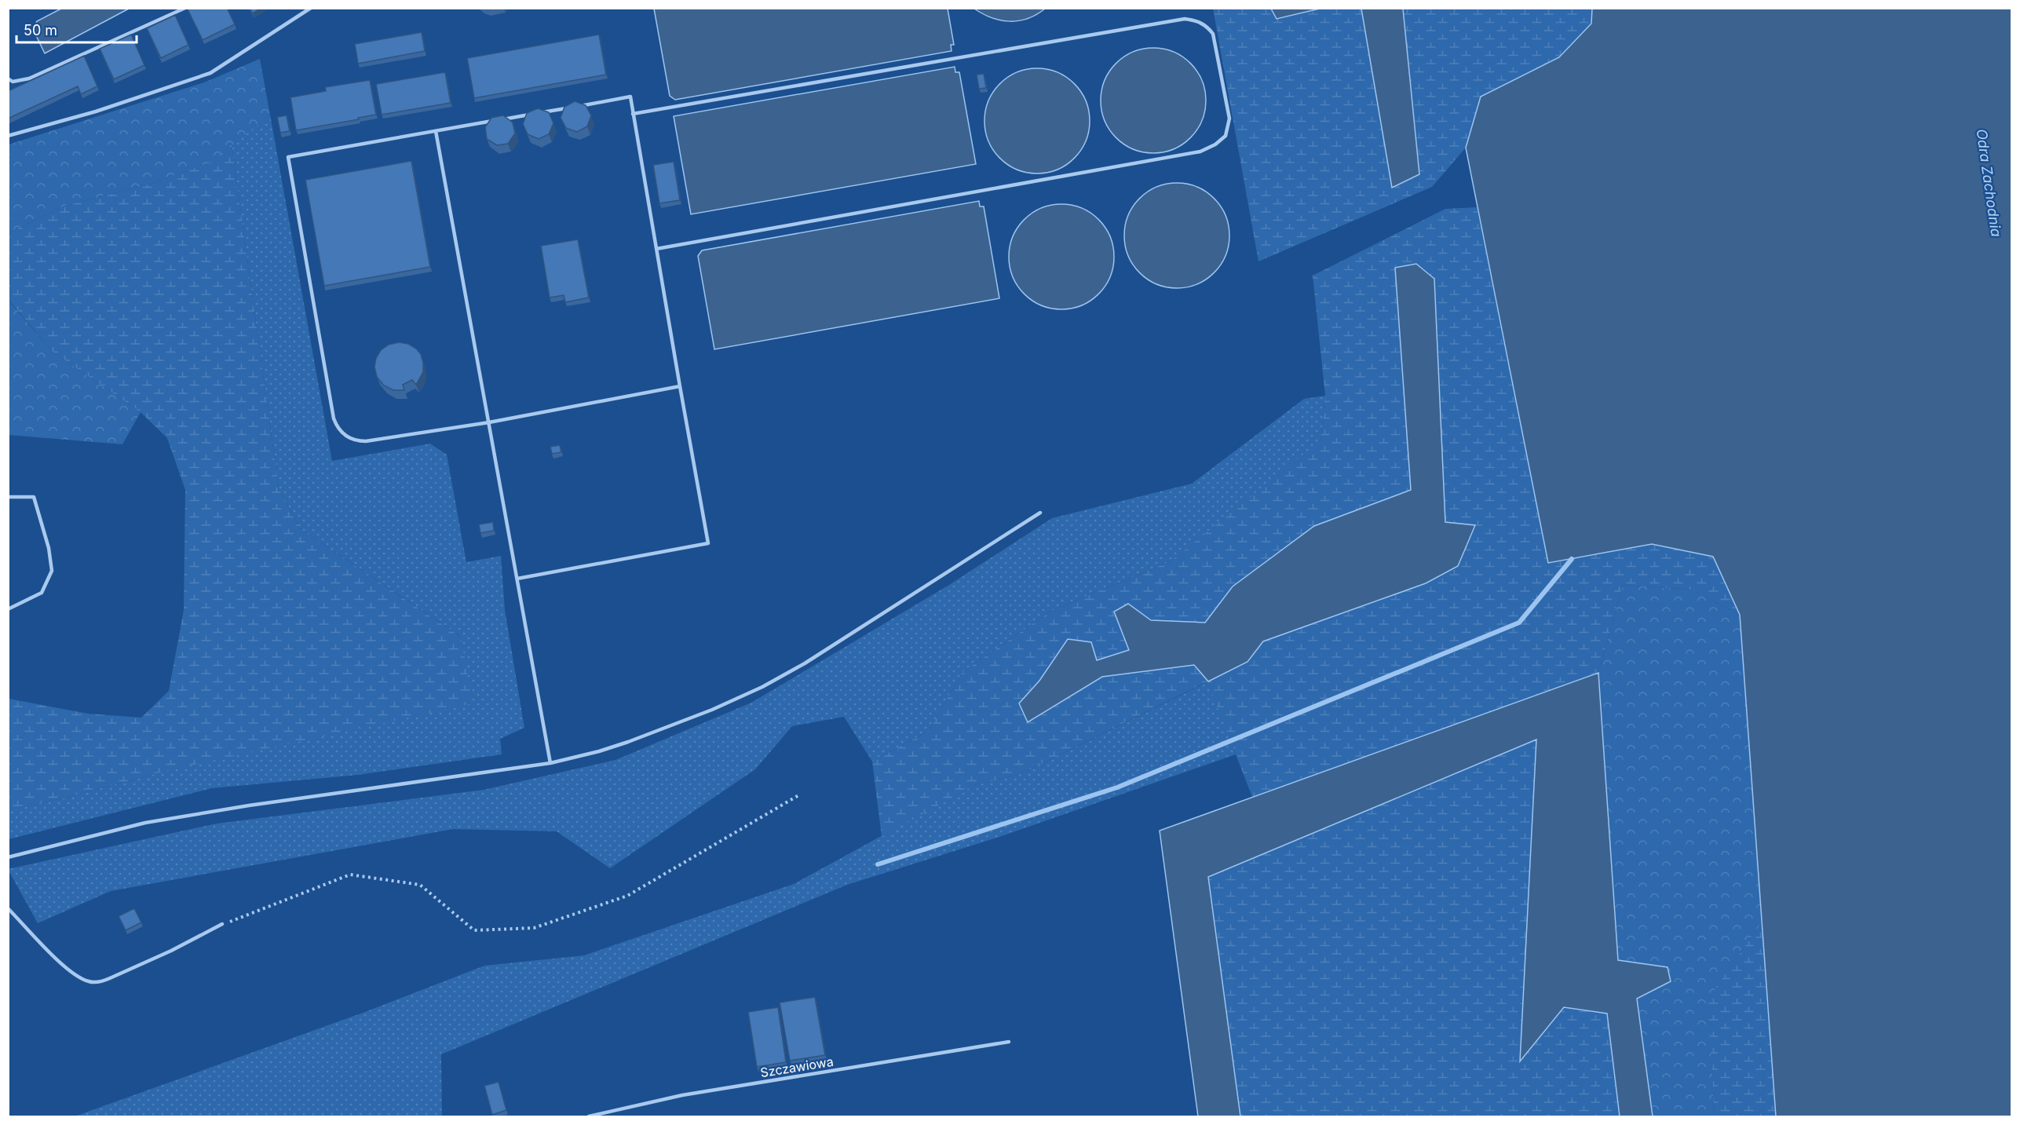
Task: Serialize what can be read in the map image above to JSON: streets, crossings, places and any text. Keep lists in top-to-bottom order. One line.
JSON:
{"streets":{"lane":["Szczawiowa"]},"water":["Odra Zachodnia"],"scale_bar":"50 m"}
